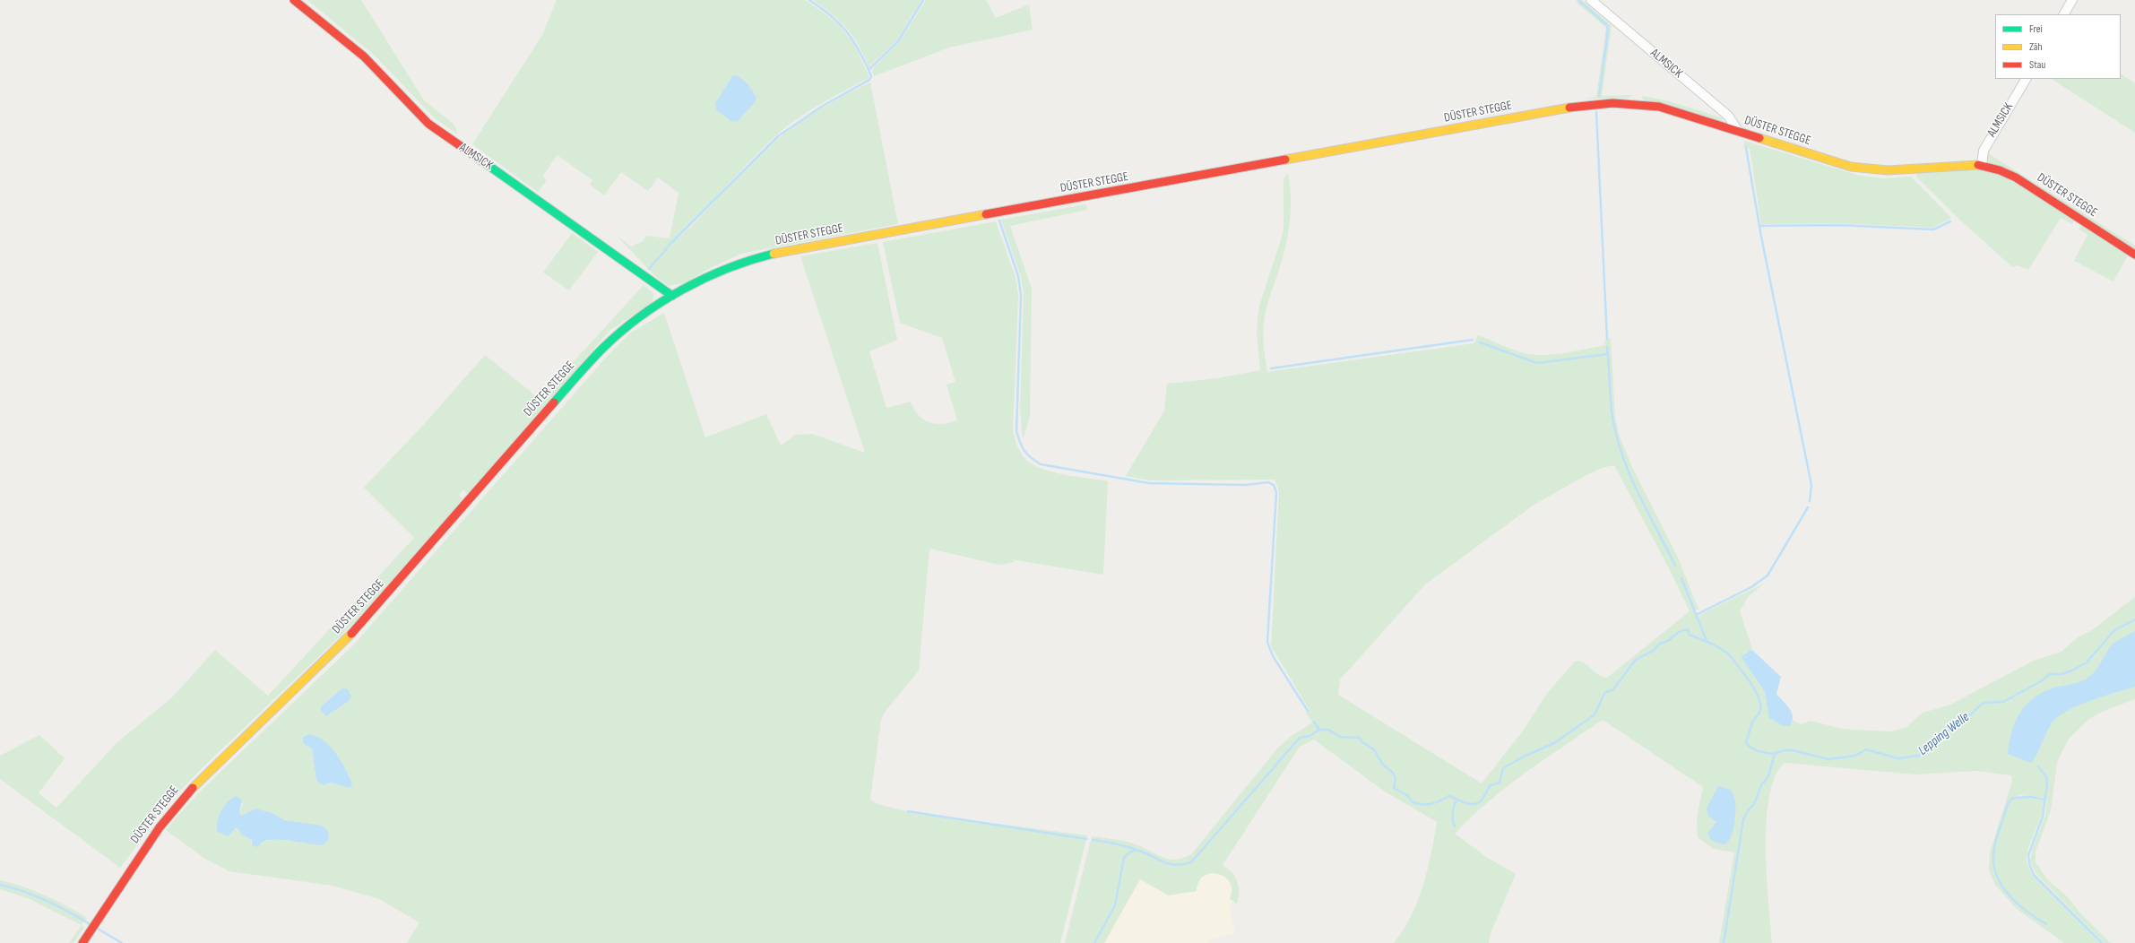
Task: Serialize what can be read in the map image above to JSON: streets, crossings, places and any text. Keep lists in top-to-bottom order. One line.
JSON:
{"streets":{"street":["ALMSICK","DÜSTER STEGGE"]},"crossings":[["ALMSICK","DÜSTER STEGGE"]],"water":["Lepping Welle"],"legend":["Frei","Zäh","Stau"]}
